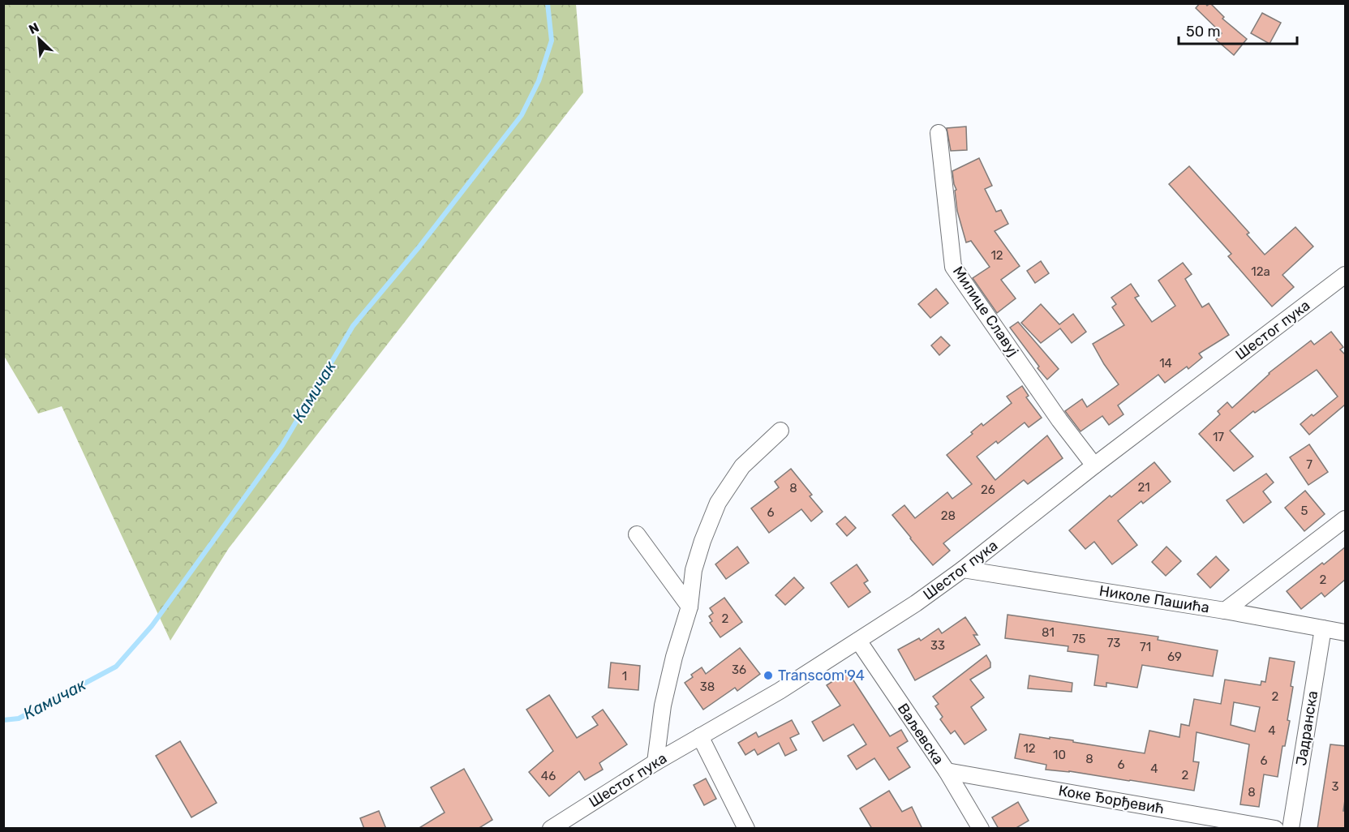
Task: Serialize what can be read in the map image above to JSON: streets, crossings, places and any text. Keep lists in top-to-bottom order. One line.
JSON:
{"streets":{"street":["Милице Славуј","Шестог пука","Николе Пашића","Јадранска","Ваљевска","Коке Ђорђевић"]},"crossings":[["Милице Славуј","Шестог пука"],["Шестог пука","Николе Пашића"],["Шестог пука","Ваљевска"],["Николе Пашића","Јадранска"],["Ваљевска","Коке Ђорђевић"]],"water":["Камичак"],"places":["Transcom'94"],"house_numbers":["12","12a","14","17","7","21","8","26","5","6","28","2","2","81","75","73","33","71","69","36","1","38","2","4","12","10","8","6","6","4","2","46","3","8"],"scale_bar":"50 m","north":"top left"}
